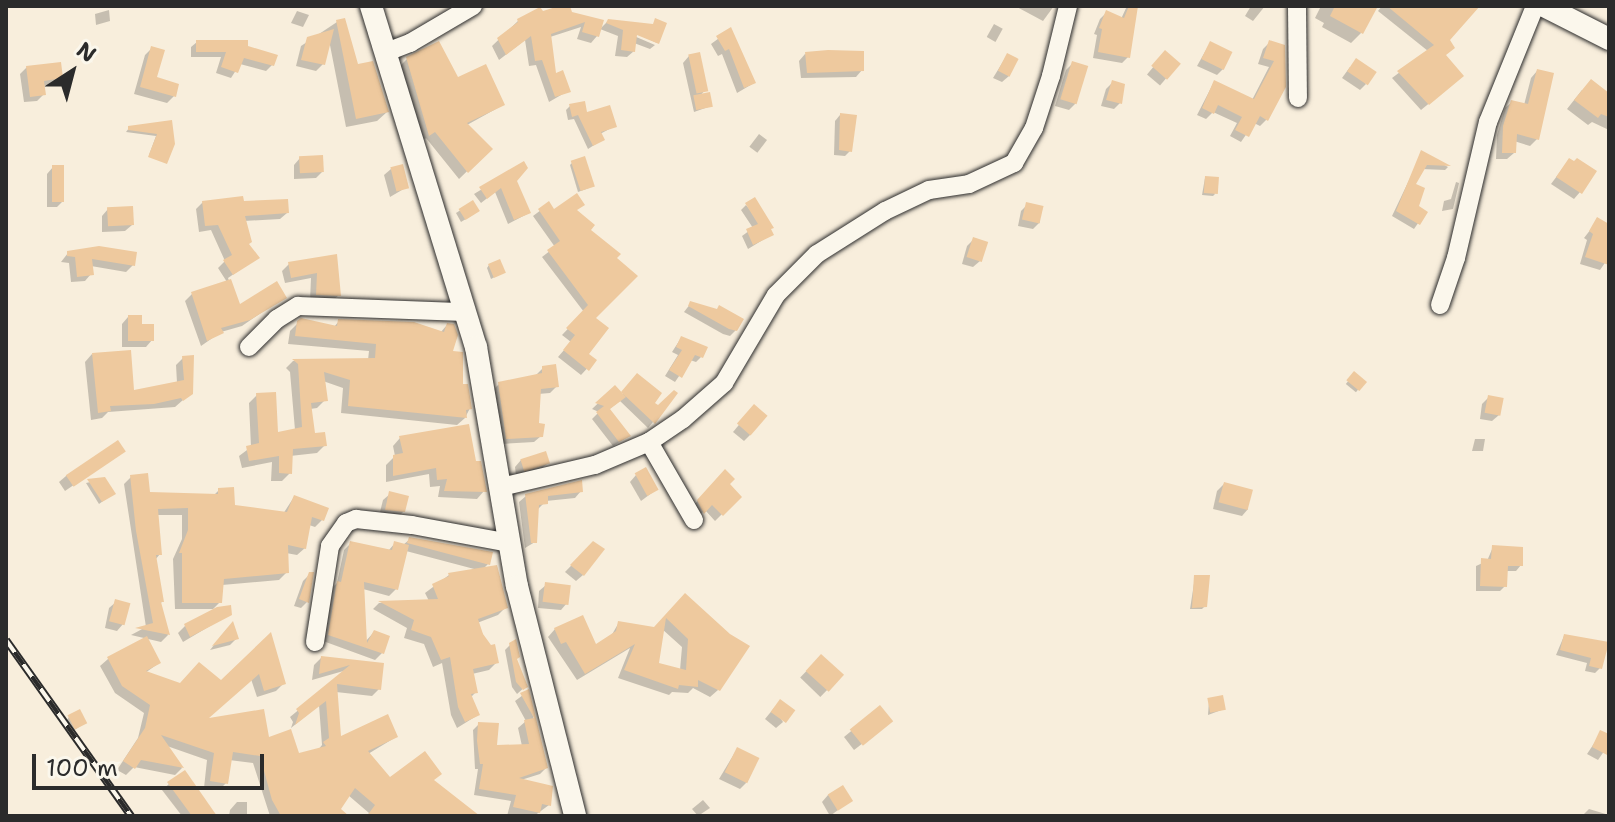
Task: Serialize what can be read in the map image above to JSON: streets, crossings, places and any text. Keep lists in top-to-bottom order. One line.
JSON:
{"scale_bar":"100 m","north":"top right"}
